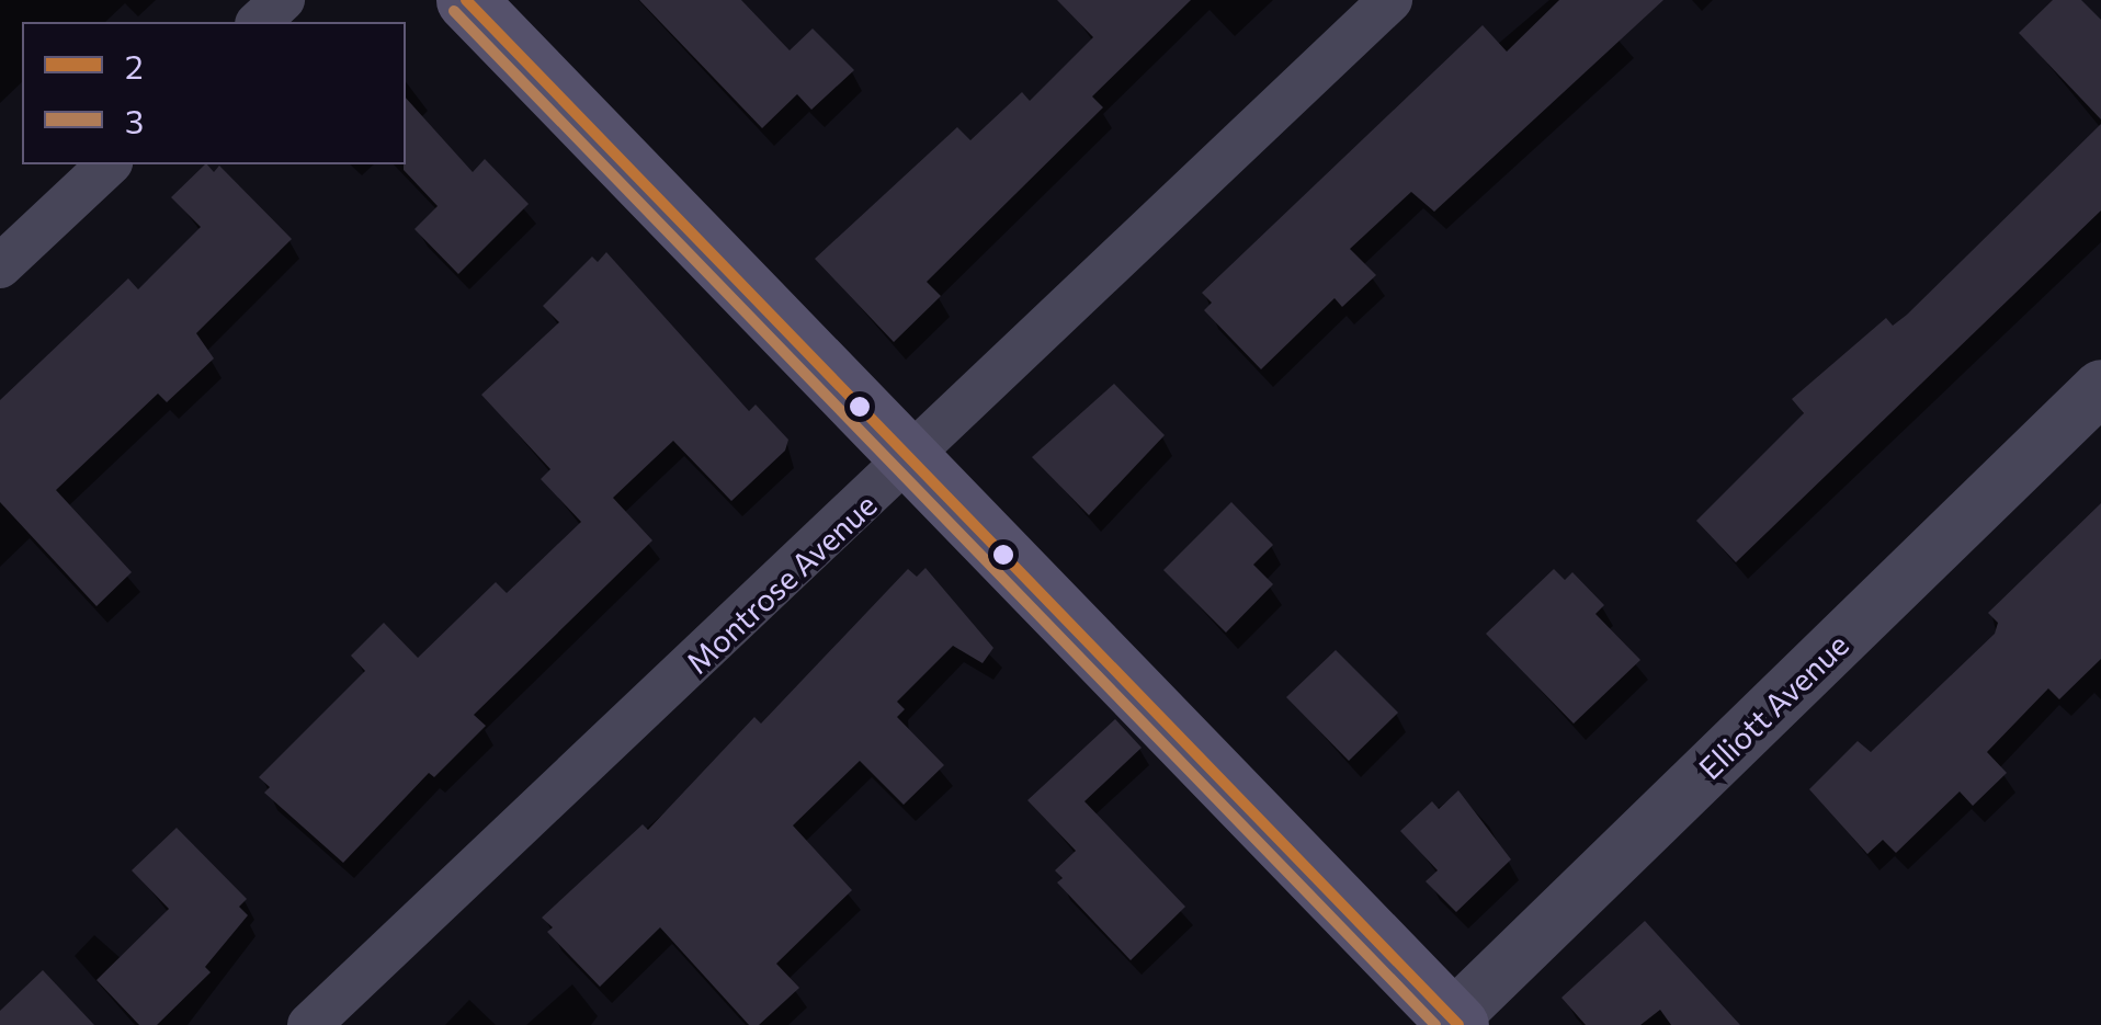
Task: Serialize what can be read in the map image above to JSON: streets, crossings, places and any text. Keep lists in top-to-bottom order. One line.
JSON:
{"streets":{"street":["Montrose Avenue","Elliott Avenue"]},"lines":["transit line 2","transit line 3"],"legend":["2","3"]}
